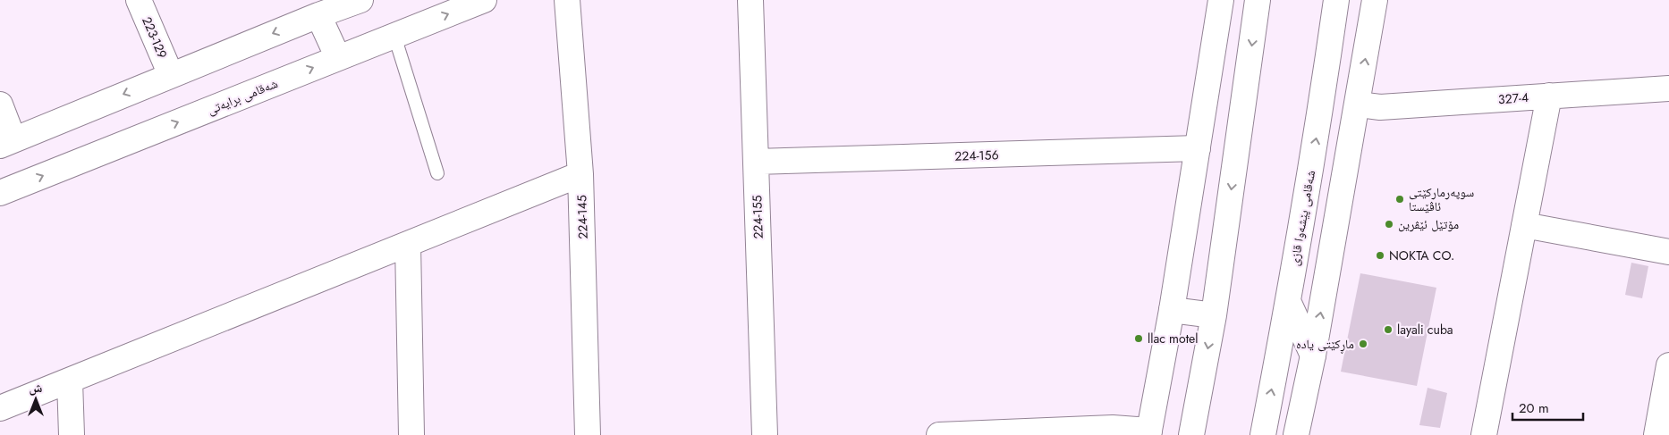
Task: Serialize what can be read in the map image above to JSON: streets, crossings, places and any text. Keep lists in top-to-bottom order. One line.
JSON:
{"streets":{"main road":["223-129","شەقامی برایەتی","327-4","224-156","224-145","224-155","شەقامی پێشەوا قازی"]},"crossings":[["224-156","224-155"]],"places":["سوپەرمارکێتی ئاڤێستا","مۆتێل ئێڤرین","NOKTA CO.","layali cuba","llac motel","ماڕکێتی یادە"],"scale_bar":"20 m","north":"top"}
